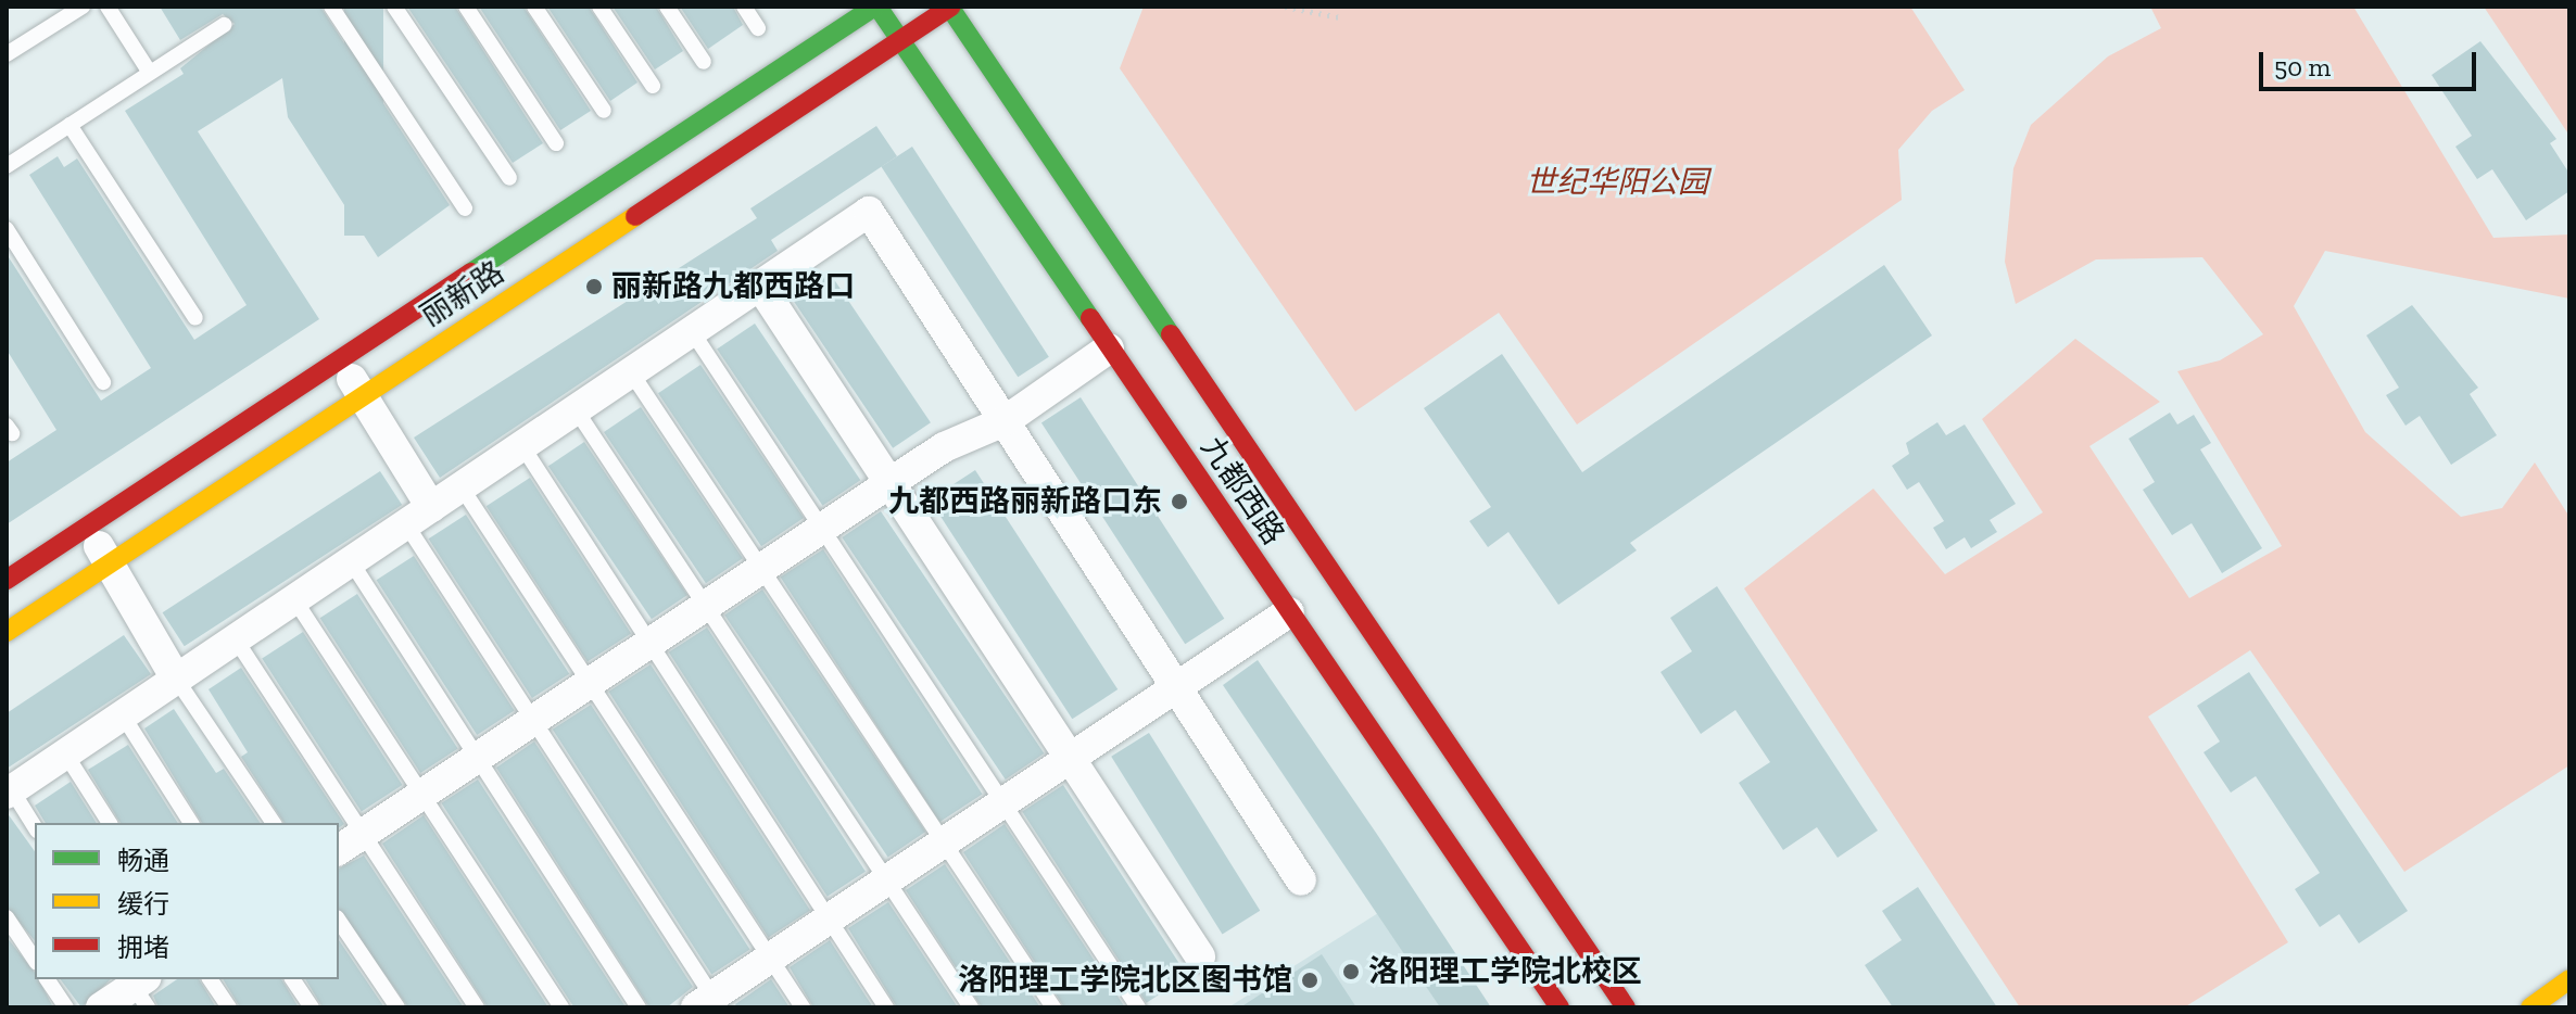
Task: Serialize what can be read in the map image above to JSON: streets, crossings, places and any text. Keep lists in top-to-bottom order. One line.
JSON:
{"streets":{"main road":["丽新路","九都西路"]},"crossings":[["丽新路","九都西路"]],"parks":["世纪华阳公园"],"places":["丽新路九都西路口","九都西路丽新路口东","洛阳理工学院北校区","洛阳理工学院北区图书馆"],"legend":["畅通","缓行","拥堵"],"scale_bar":"50 m"}
